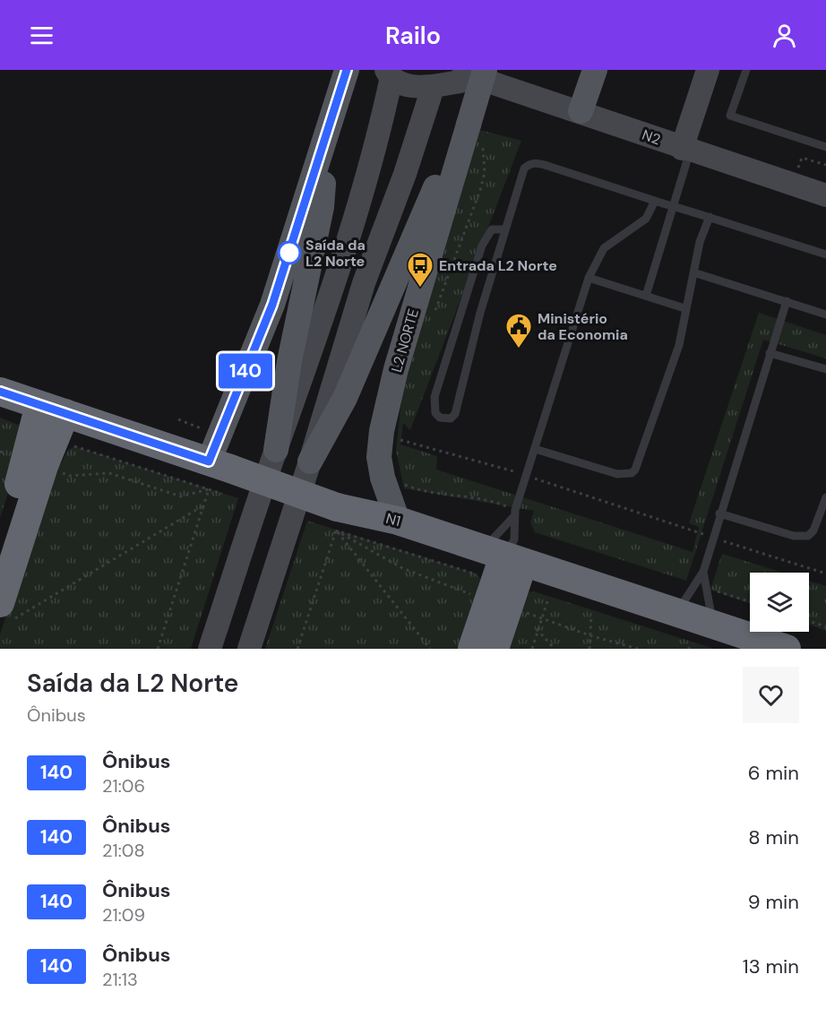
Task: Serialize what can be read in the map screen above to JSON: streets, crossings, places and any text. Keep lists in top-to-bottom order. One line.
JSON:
{"streets":{"highway":["N1"],"main road":["N2","L2 NORTE"]},"crossings":[["N2","L2 NORTE"],["L2 NORTE","N1"]],"places":{"other":["Saída da L2 Norte"],"bus stop":["Entrada L2 Norte"],"public building":["Ministério da Economia"]},"lines":["bus line 140"],"page":{"header":"Railo","on_map":"140","heading":["Saída da L2 Norte","Ônibus"],"list":[{"mark":"140","name":"Ônibus","note":"21:06","value":"6 min"},{"mark":"140","name":"Ônibus","note":"21:08","value":"8 min"},{"mark":"140","name":"Ônibus","note":"21:09","value":"9 min"},{"mark":"140","name":"Ônibus","note":"21:13","value":"13 min"}]}}
